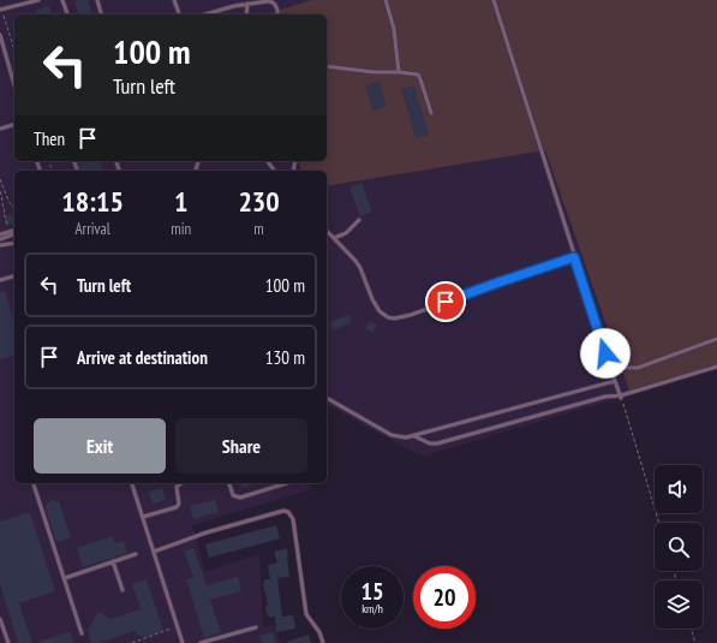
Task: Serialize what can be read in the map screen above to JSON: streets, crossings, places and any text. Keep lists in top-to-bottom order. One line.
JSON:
{"page":{"turn":["100 m","Turn left"],"then":"Then","eta":["18:15","Arrival","1","min","230","m"],"list":[{"name":"Turn left","value":"100 m"},{"name":"Arrive at destination","value":"130 m"}],"buttons":["Exit","Share"],"speed":"15 km/h","limit":"20"}}
